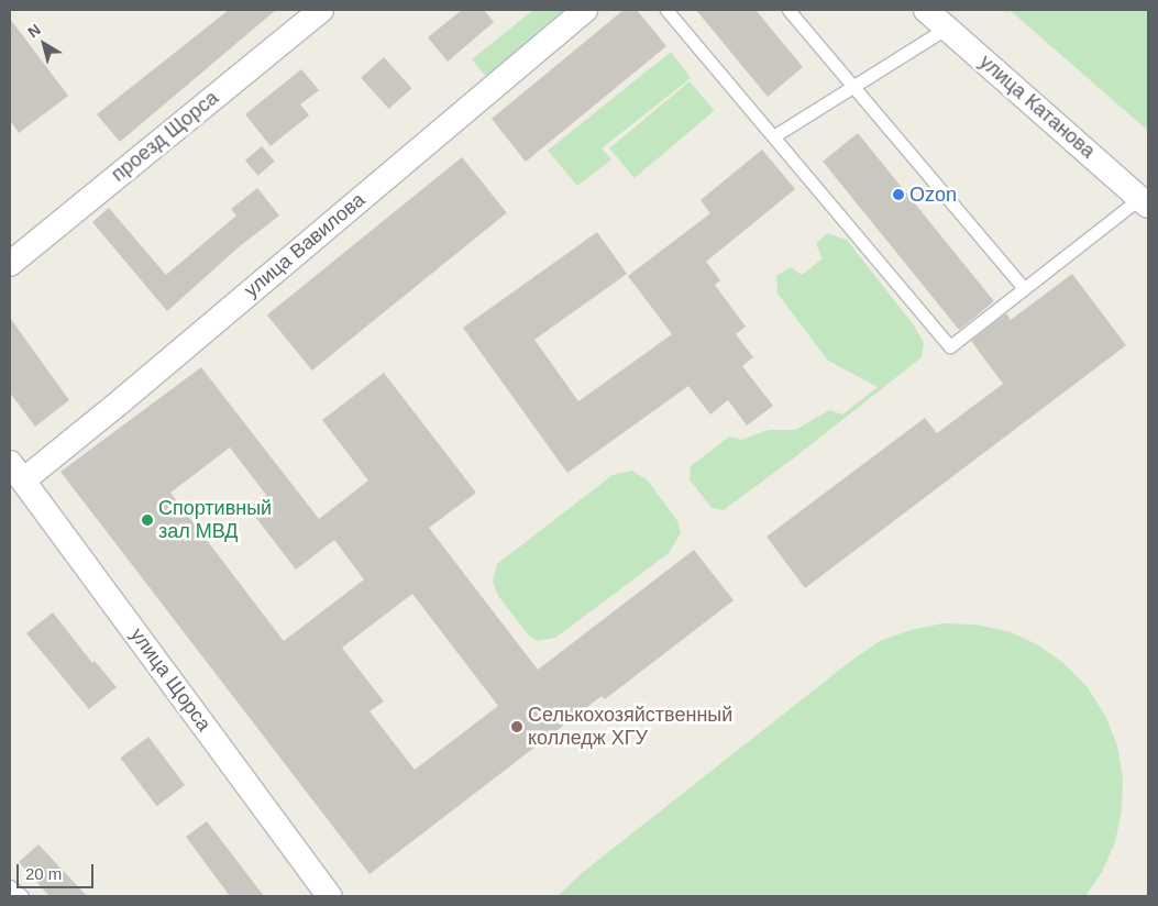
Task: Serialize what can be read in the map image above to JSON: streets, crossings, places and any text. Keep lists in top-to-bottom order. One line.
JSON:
{"streets":{"street":["улица Катанова","проезд Щорса","улица Вавилова","улица Щорса"]},"crossings":[["улица Вавилова","улица Щорса"]],"places":["Ozon","Спортивный зал МВД","Селькохозяйственный колледж ХГУ"],"scale_bar":"20 m","north":"top left"}
